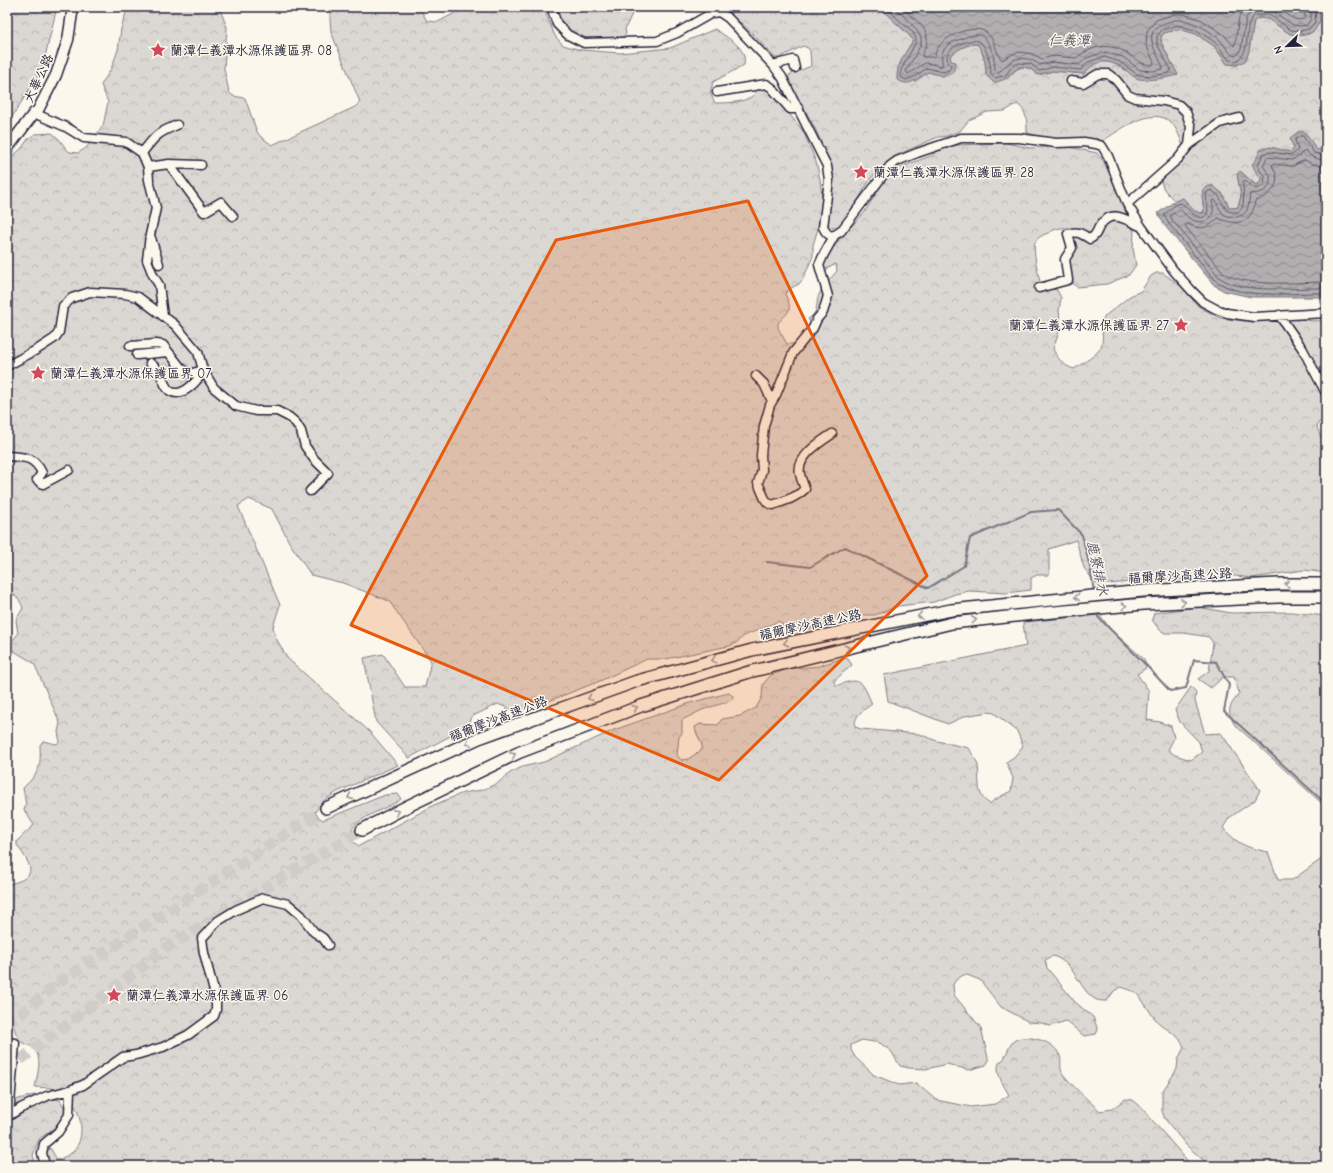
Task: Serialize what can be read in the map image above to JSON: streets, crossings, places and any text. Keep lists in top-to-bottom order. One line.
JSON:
{"streets":{"highway":["福爾摩沙高速公路"],"main road":["大華公路"]},"water":["仁義潭","鹿寮排水"],"places":{"place":["蘭潭仁義潭水源保護區界 08","蘭潭仁義潭水源保護區界 28","蘭潭仁義潭水源保護區界 27","蘭潭仁義潭水源保護區界 07","蘭潭仁義潭水源保護區界 06"]},"north":"bottom left"}
